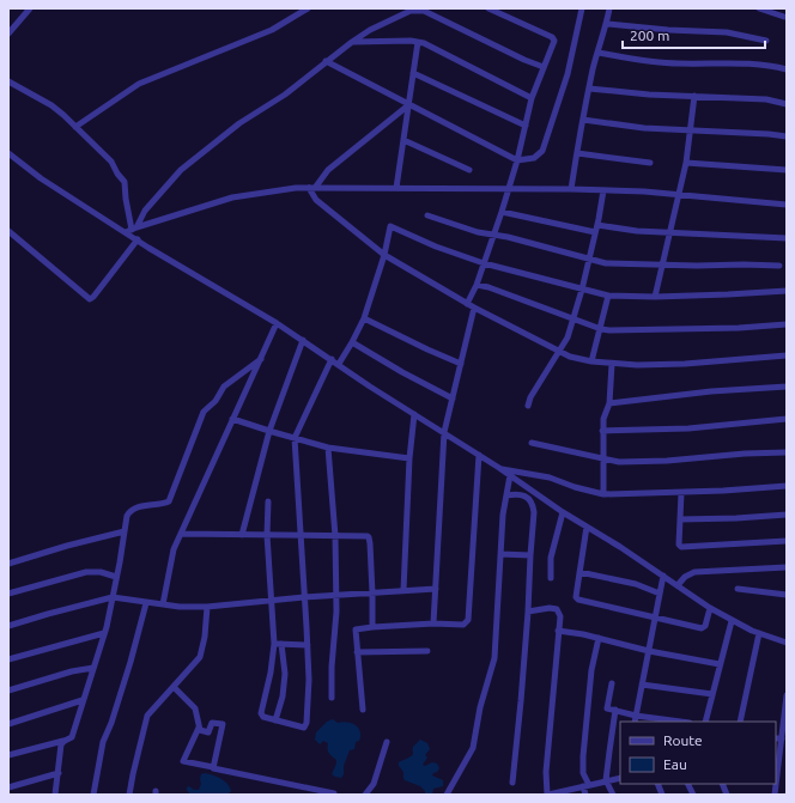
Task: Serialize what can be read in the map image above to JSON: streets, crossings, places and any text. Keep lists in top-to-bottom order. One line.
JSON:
{"legend":["Route","Eau"],"scale_bar":"200 m"}
